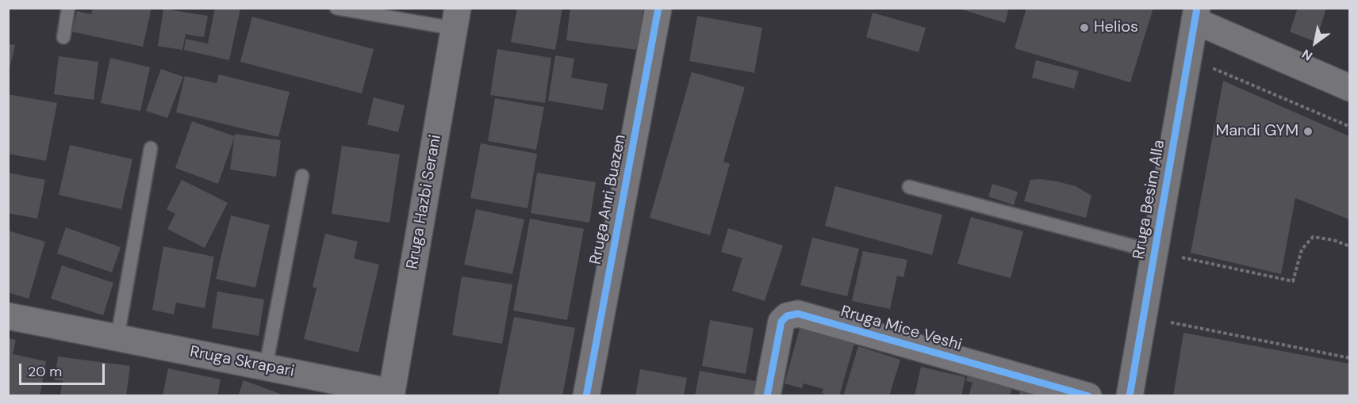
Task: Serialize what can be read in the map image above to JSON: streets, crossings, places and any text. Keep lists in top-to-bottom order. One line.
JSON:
{"streets":{"street":["Rruga Anri Buazen","Rruga Besim Alla","Rruga Hazbi Serani","Rruga Mice Veshi","Rruga Skrapari"]},"crossings":[["Rruga Hazbi Serani","Rruga Skrapari"]],"places":["Helios","Mandi GYM"],"scale_bar":"20 m","north":"bottom left"}
